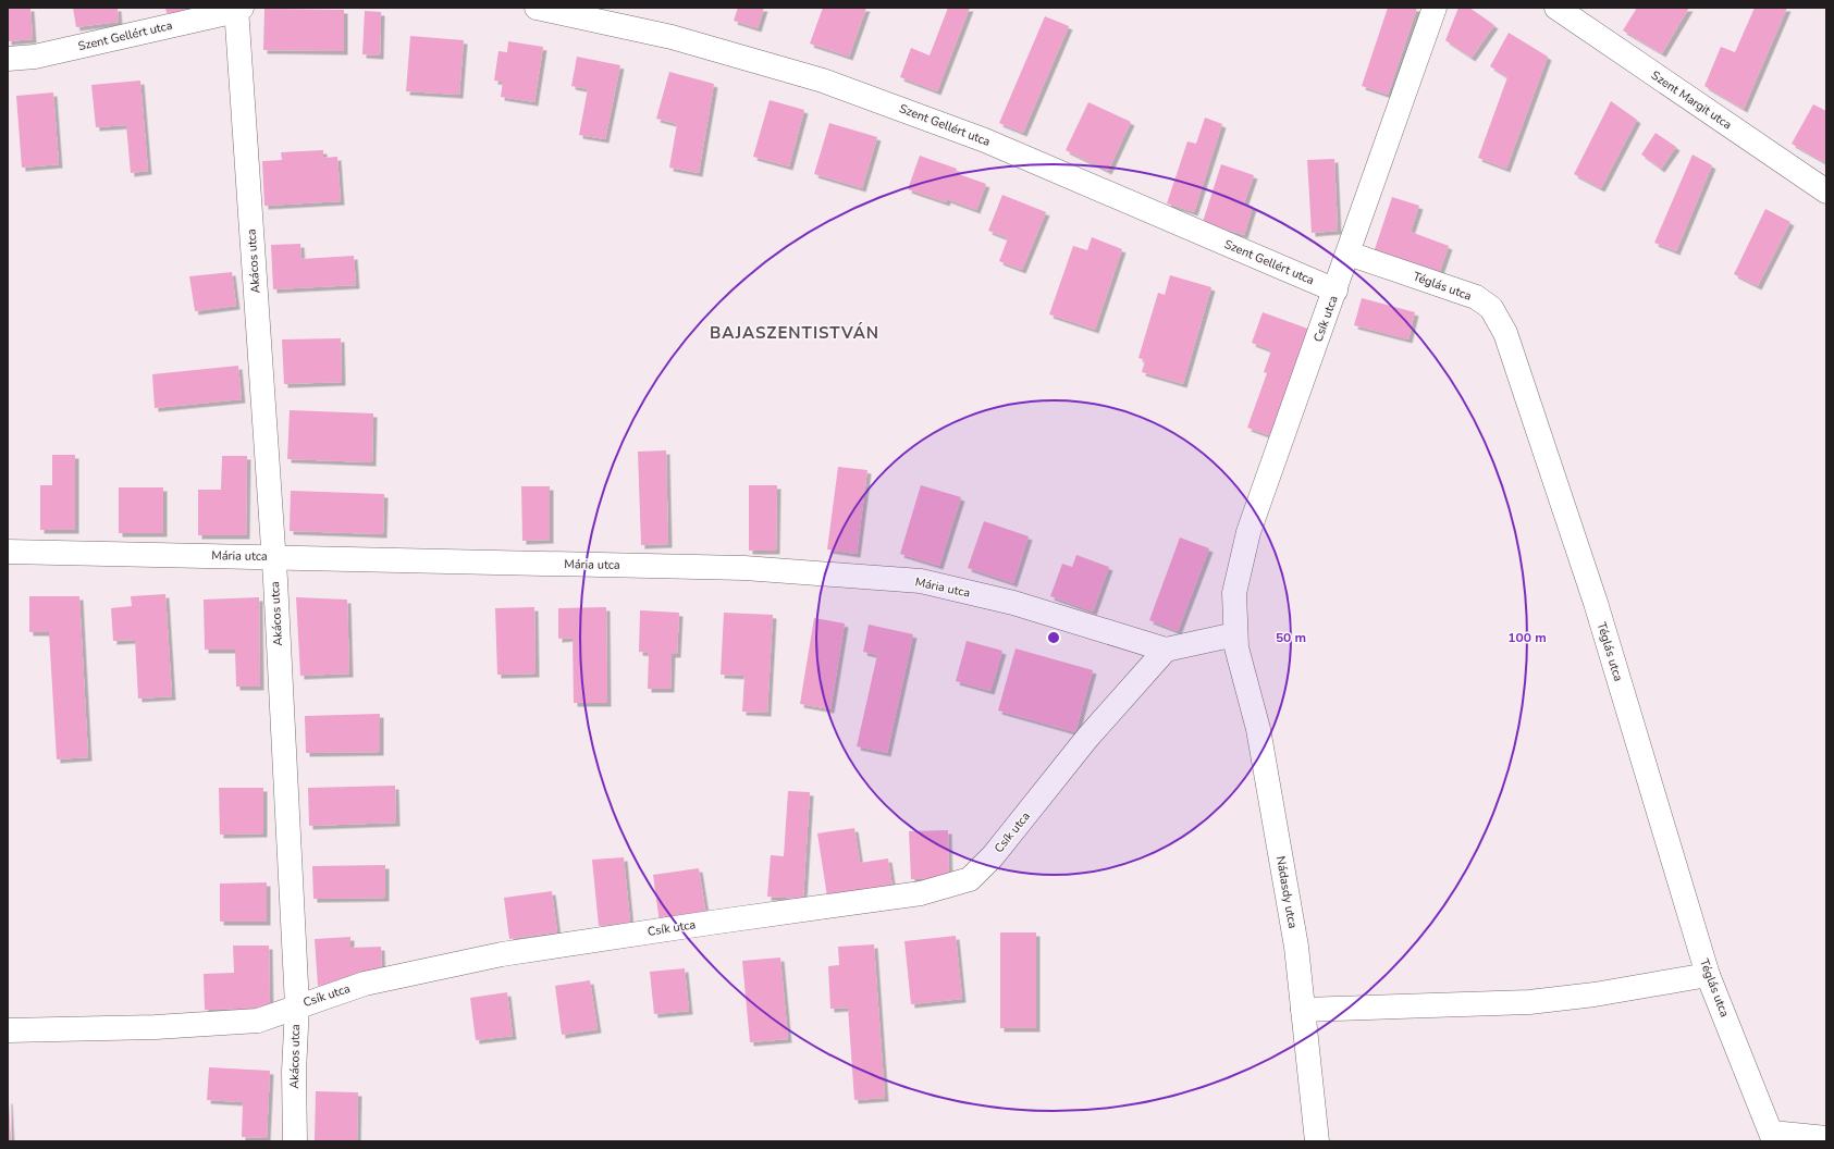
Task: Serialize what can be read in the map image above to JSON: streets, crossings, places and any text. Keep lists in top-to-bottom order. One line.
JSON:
{"streets":{"street":["Szent Gellért utca","Szent Margit utca","Akácos utca","Téglás utca","Csík utca","Mária utca","Nádasdy utca"]},"crossings":[["Szent Gellért utca","Akácos utca"],["Szent Gellért utca","Csík utca"],["Akácos utca","Csík utca"],["Akácos utca","Mária utca"],["Téglás utca","Csík utca"],["Csík utca","Mária utca"],["Csík utca","Nádasdy utca"]],"districts":["BAJASZENTISTVÁN"],"rings":["50 m","100 m"]}
